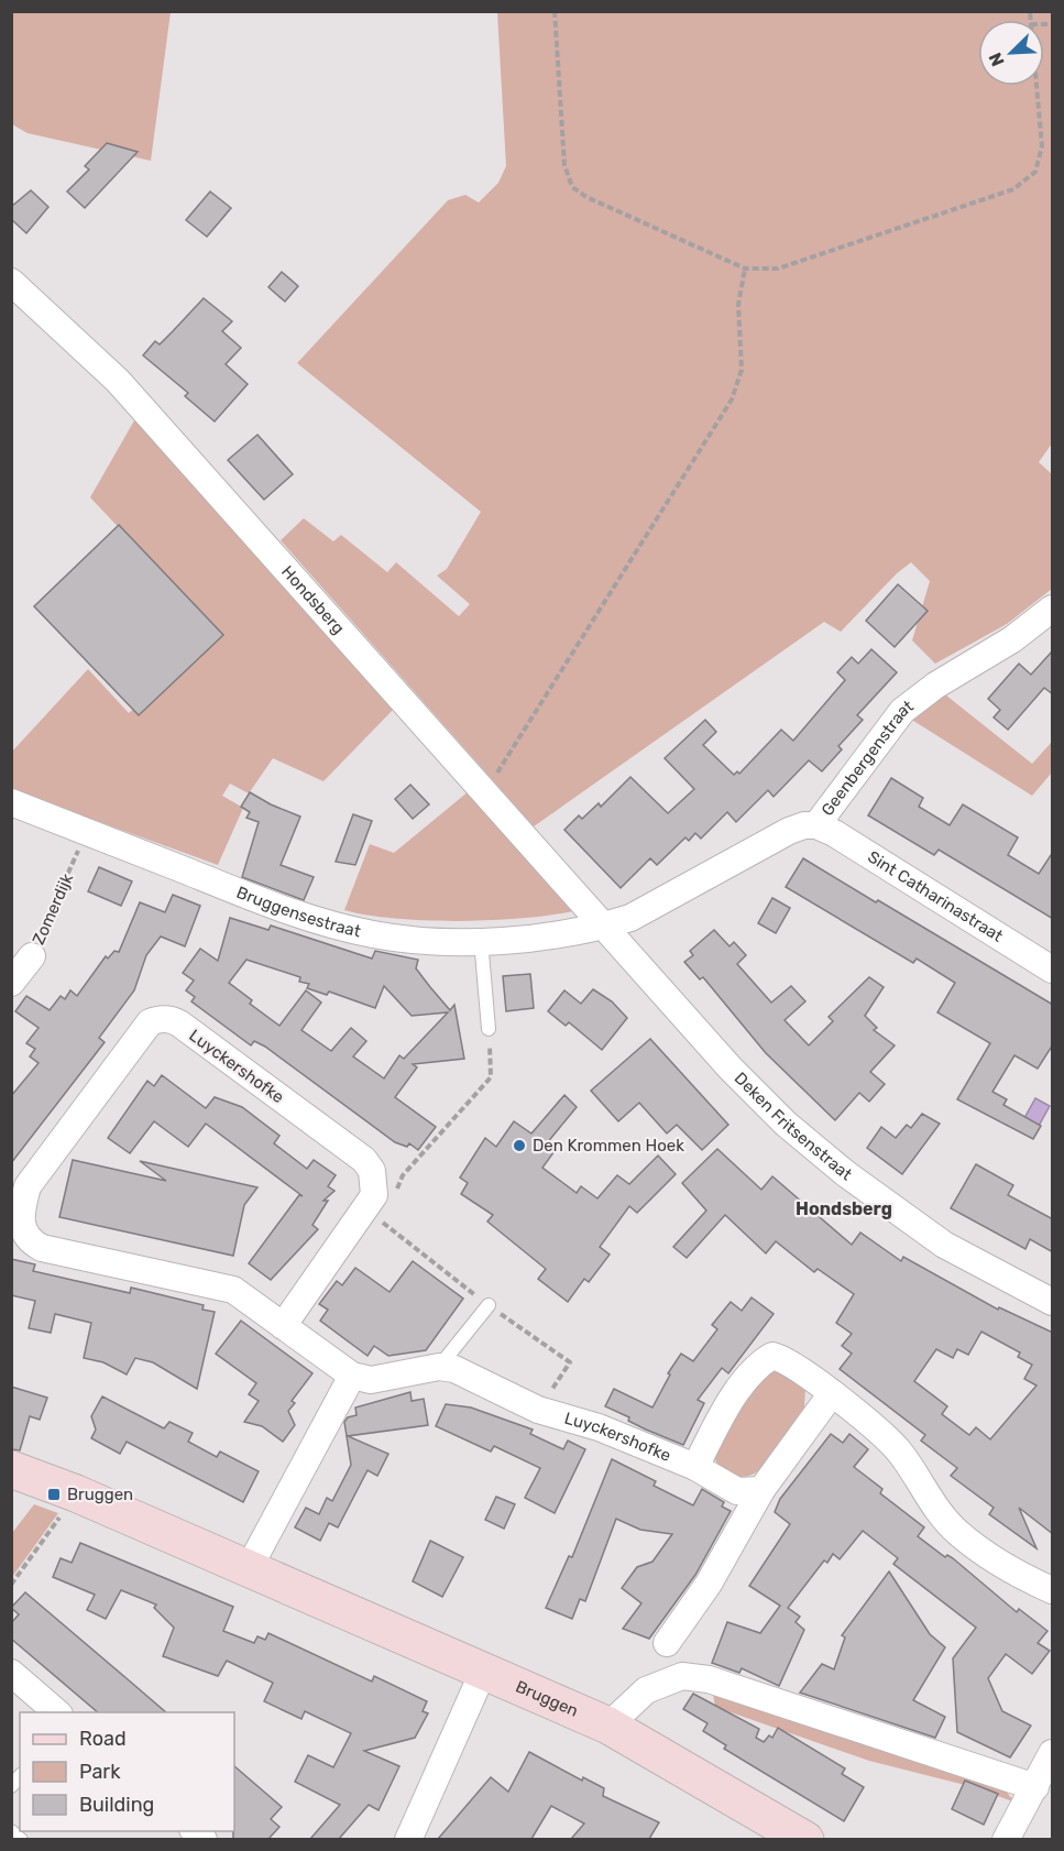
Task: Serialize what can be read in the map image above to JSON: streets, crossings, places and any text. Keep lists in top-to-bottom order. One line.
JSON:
{"streets":{"street":["Hondsberg","Geenbergenstraat","Sint Catharinastraat","Zomerdijk","Bruggensestraat","Luyckershofke","Deken Fritsenstraat","Bruggen"]},"crossings":[["Hondsberg","Geenbergenstraat"],["Hondsberg","Bruggensestraat"],["Hondsberg","Deken Fritsenstraat"],["Geenbergenstraat","Sint Catharinastraat"],["Geenbergenstraat","Bruggensestraat"],["Geenbergenstraat","Deken Fritsenstraat"],["Zomerdijk","Bruggensestraat"],["Bruggensestraat","Deken Fritsenstraat"]],"districts":["Hondsberg"],"places":{"other":["Den Krommen Hoek"],"transit":["Bruggen"]},"legend":["Road","Park","Building"],"north":"bottom left"}
